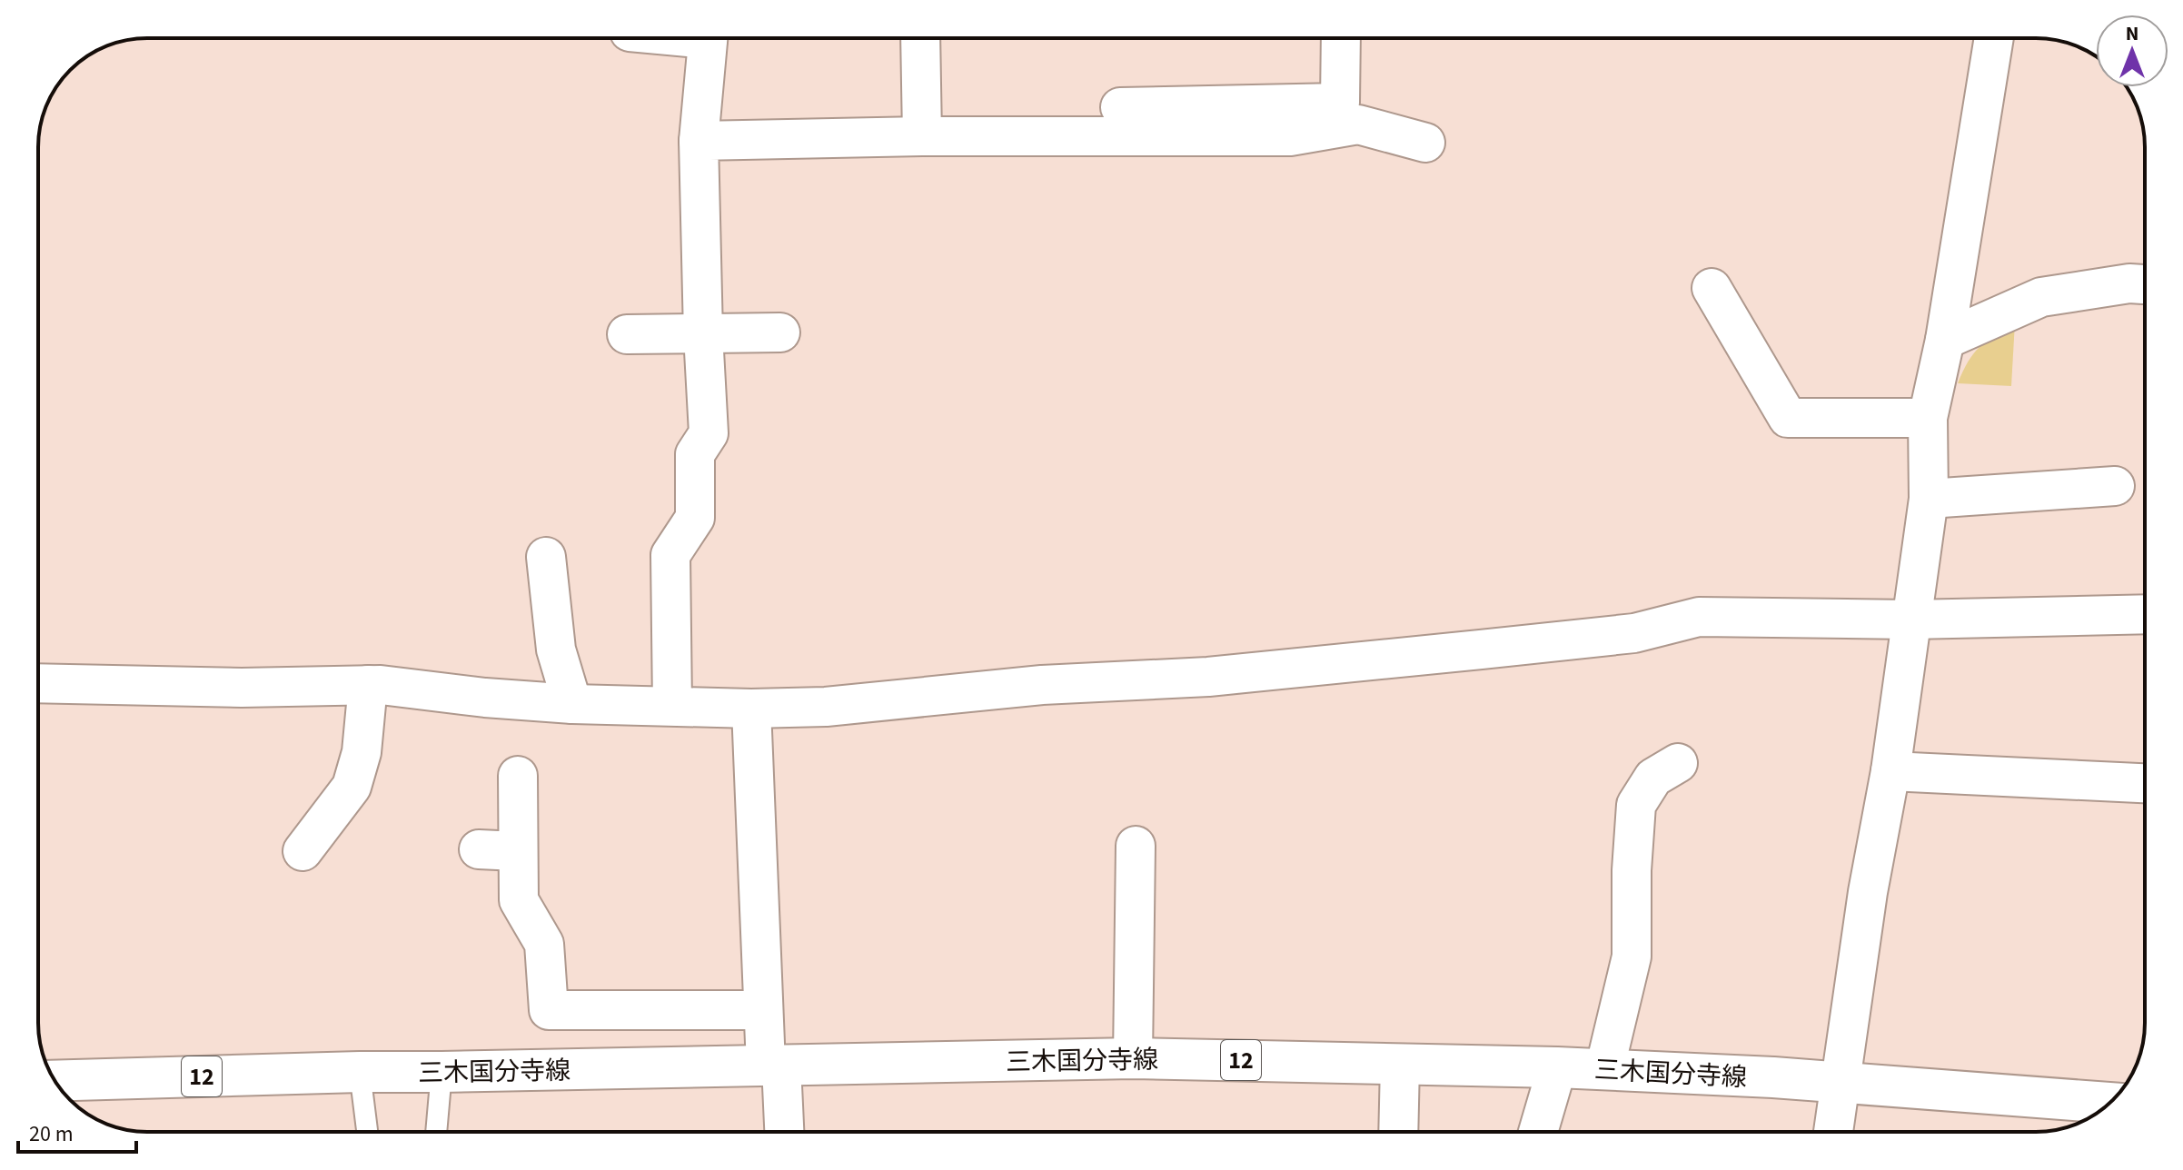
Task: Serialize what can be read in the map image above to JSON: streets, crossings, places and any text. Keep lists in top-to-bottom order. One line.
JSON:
{"streets":{"main road":["三木国分寺線","12"]},"scale_bar":"20 m","north":"top"}
